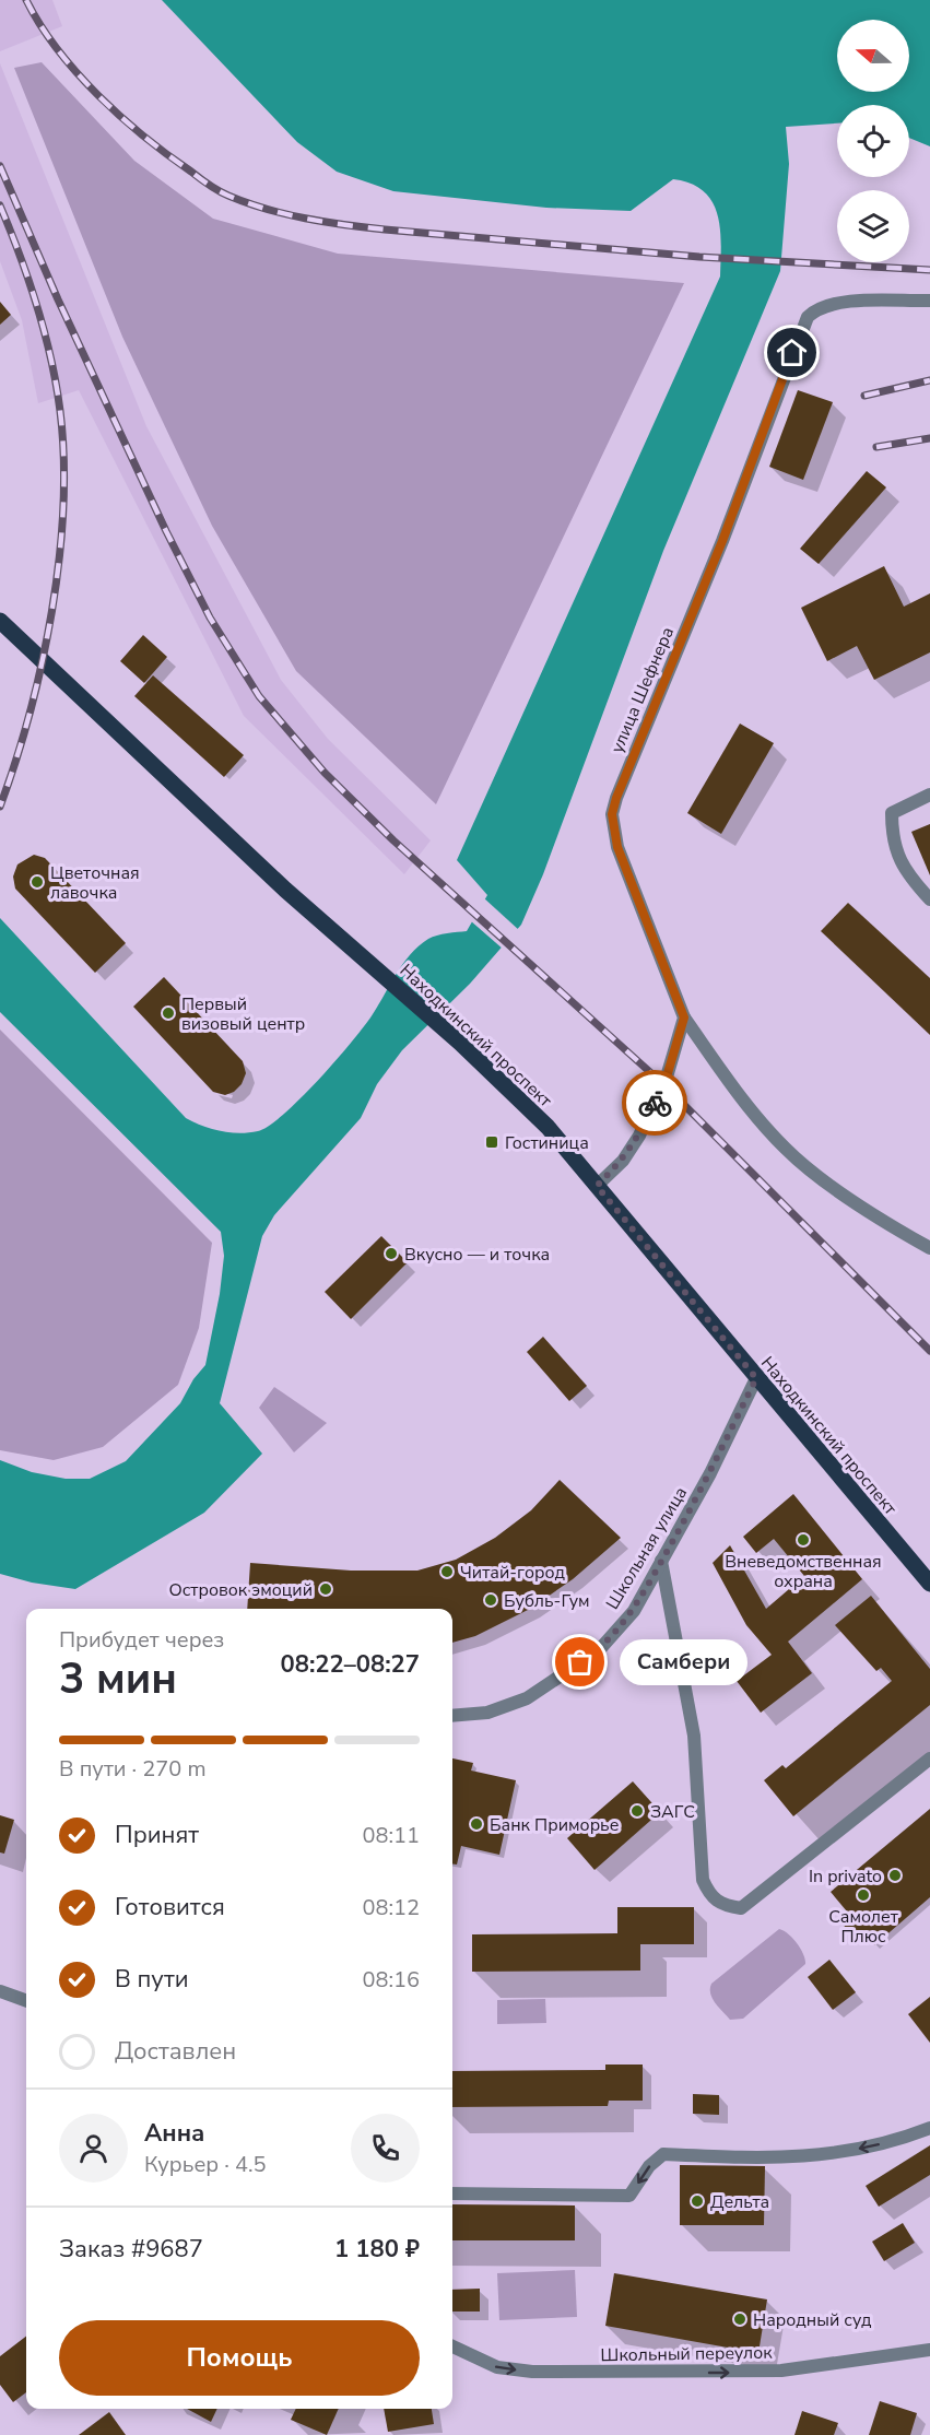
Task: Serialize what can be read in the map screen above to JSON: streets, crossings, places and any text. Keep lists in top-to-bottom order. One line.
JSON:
{"streets":{"main road":["Находкинский проспект"],"street":["улица Шефнера","Школьная улица","Школьный переулок"]},"crossings":[["Находкинский проспект","Школьная улица"]],"one_way":["Школьный переулок"],"places":{"other":["Цветочная лавочка","Первый визовый центр","Вкусно — и точка","Вневедомственная охрана","Читай-город","Островок эмоций","Бубль-Гум","Самбери","ЗАГС","Банк Приморье","In privato","Самолет Плюс","Дельта","Народный суд"],"transit":["Гостиница"]},"north":"left","page":{"heading":["3 мин","Прибудет через","08:22–08:27"],"panel":["Анна","Курьер · 4.5","Заказ #9687","1 180 ₽"],"bubble":"Самбери","bar":"В пути · 270 m","list":[["Принят","08:11"],["Готовится","08:12"],["В пути","08:16"],"Доставлен"],"buttons":"Помощь"}}
